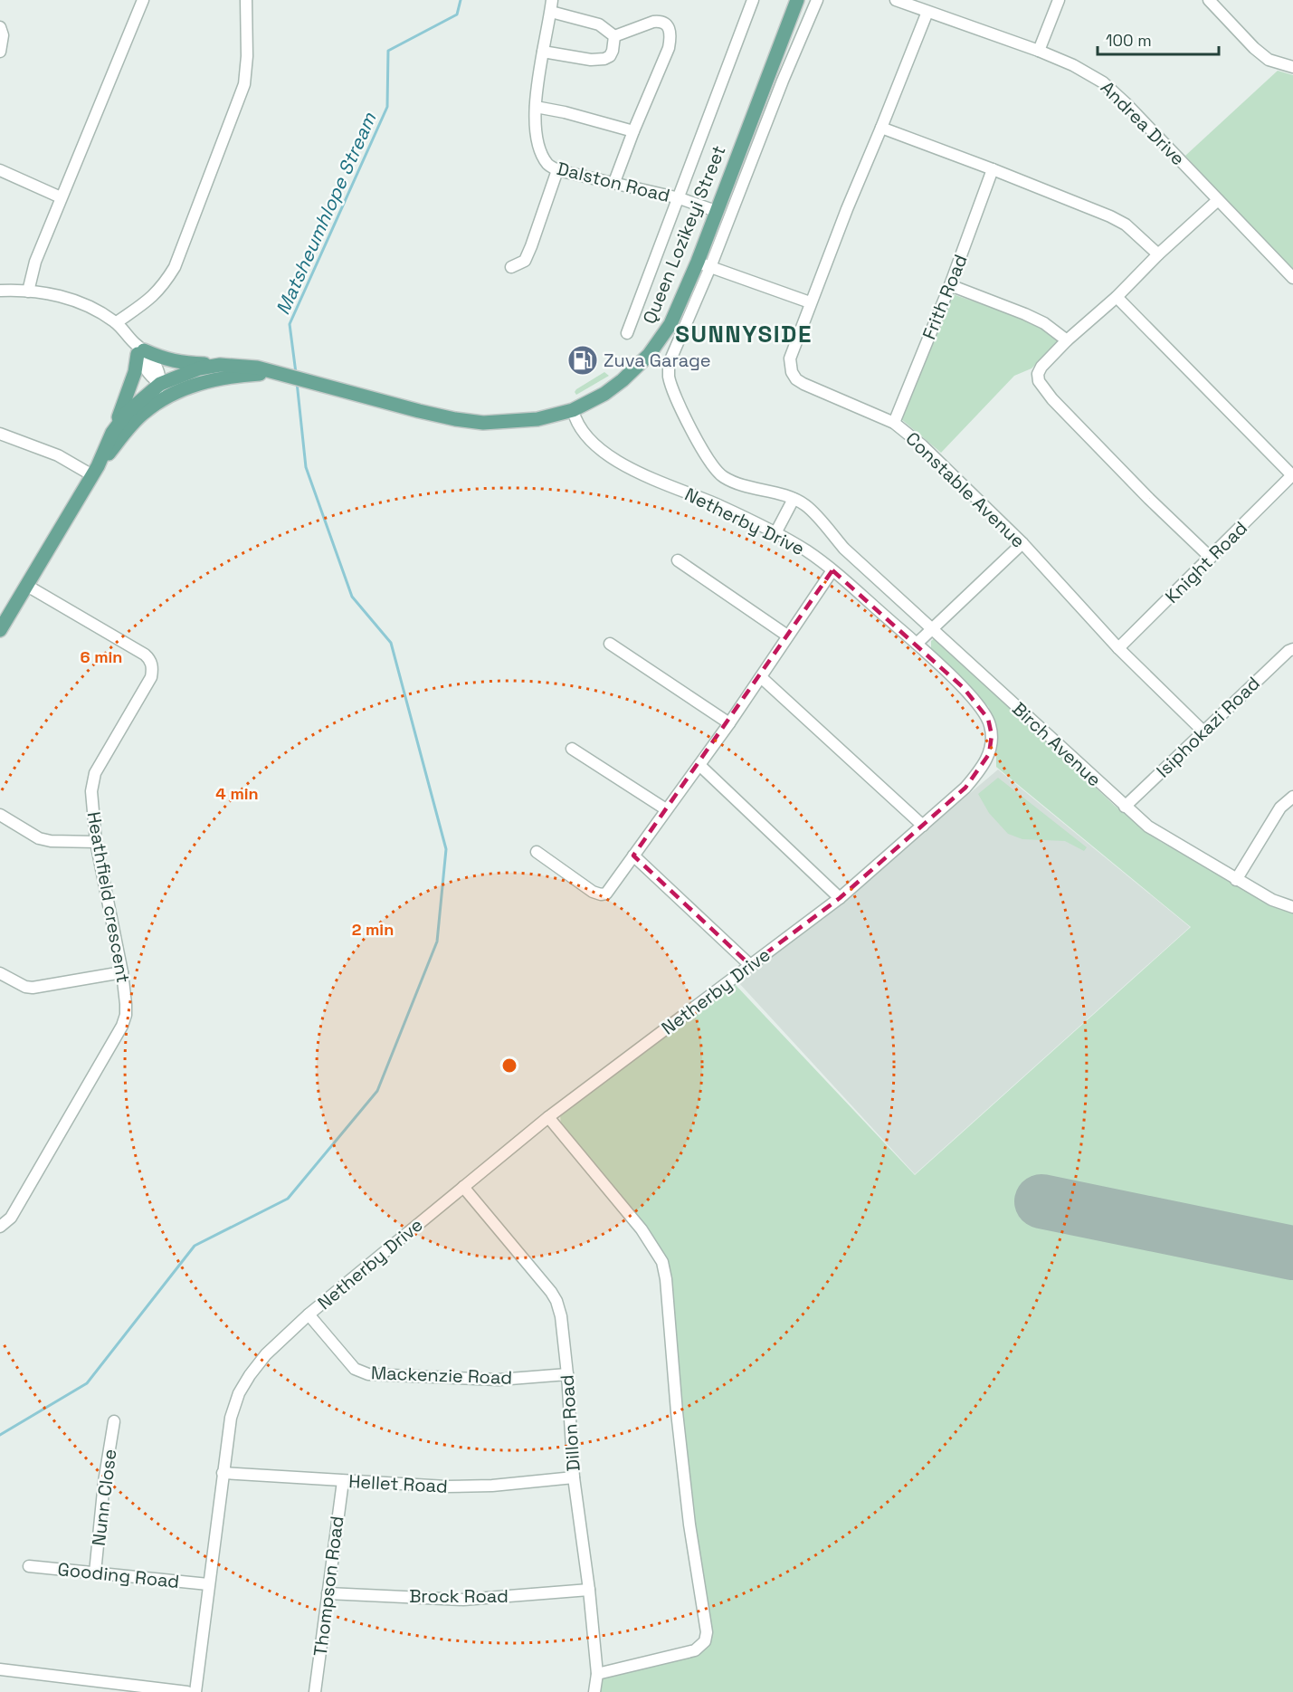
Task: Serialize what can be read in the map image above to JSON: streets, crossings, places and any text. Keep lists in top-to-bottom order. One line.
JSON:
{"streets":{"main road":["Queen Lozikeyi Street"],"street":["Andrea Drive","Dalston Road","Frith Road","Constable Avenue","Netherby Drive","Knight Road","Isiphokazi Road","Birch Avenue","Heathfield crescent","Mackenzie Road","Dillon Road","Hellet Road","Nunn Close","Gooding Road","Thompson Road","Brock Road"]},"crossings":[["Andrea Drive","Constable Avenue"],["Dalston Road","Queen Lozikeyi Street"],["Queen Lozikeyi Street","Netherby Drive"],["Queen Lozikeyi Street","Birch Avenue"],["Queen Lozikeyi Street","Heathfield crescent"],["Frith Road","Constable Avenue"],["Constable Avenue","Knight Road"],["Constable Avenue","Isiphokazi Road"],["Netherby Drive","Mackenzie Road"],["Netherby Drive","Dillon Road"],["Netherby Drive","Hellet Road"],["Netherby Drive","Gooding Road"],["Isiphokazi Road","Birch Avenue"],["Mackenzie Road","Dillon Road"],["Dillon Road","Hellet Road"],["Dillon Road","Brock Road"],["Hellet Road","Thompson Road"],["Nunn Close","Gooding Road"],["Thompson Road","Brock Road"]],"districts":["SUNNYSIDE"],"water":["Matsheumhlope Stream"],"places":{"fuel station":["Zuva Garage"]},"scale_bar":"100 m","rings":["6 min","4 min","2 min"]}
